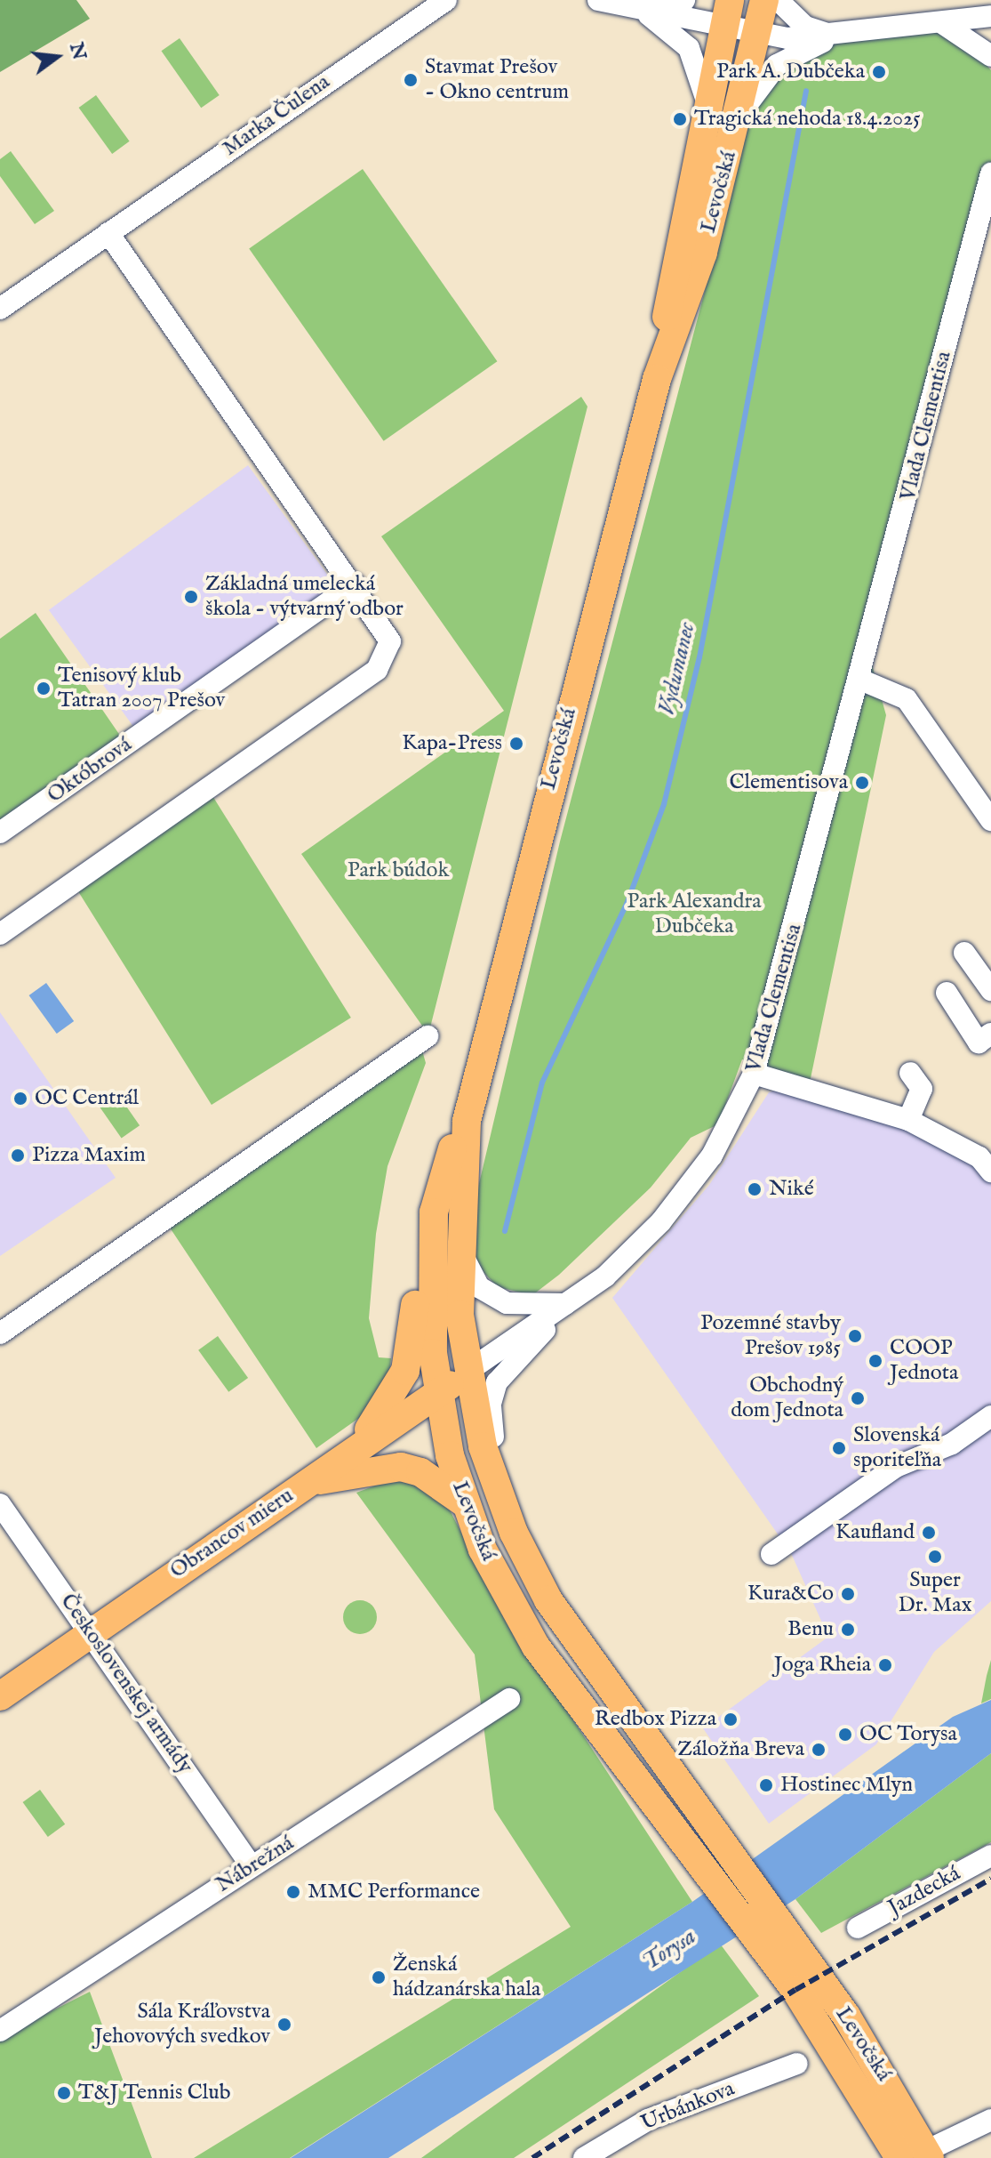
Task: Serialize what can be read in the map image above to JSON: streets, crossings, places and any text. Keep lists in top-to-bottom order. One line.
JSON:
{"streets":{"main road":["Levočská","Obrancov mieru"],"street":["Marka Čulena","Vlada Clementisa","Októbrová","Československej armády","Nábrežná","Jazdecká","Urbánkova"]},"crossings":[["Levočská","Vlada Clementisa"],["Levočská","Obrancov mieru"],["Vlada Clementisa","Obrancov mieru"],["Obrancov mieru","Československej armády"],["Československej armády","Nábrežná"]],"water":["Vydumanec","Torysa"],"parks":["Park búdok","Park Alexandra Dubčeka"],"places":["Park A. Dubčeka","Stavmat Prešov - Okno centrum","Tragická nehoda 18.4.2025","Základná umelecká škola - výtvarný odbor","Tenisový klub Tatran 2007 Prešov","Kapa-Press","Clementisova","OC Centrál","Pizza Maxim","Niké","Pozemné stavby Prešov 1985","COOP Jednota","Obchodný dom Jednota","Slovenská sporiteľňa","Kaufland","Super Dr. Max","Kura&Co","Benu","Joga Rheia","Redbox Pizza","OC Torysa","Záložňa Breva","Hostinec Mlyn","MMC Performance","Ženská hádzanárska hala","Sála Kráľovstva Jehovových svedkov","T&J Tennis Club"],"north":"right"}
